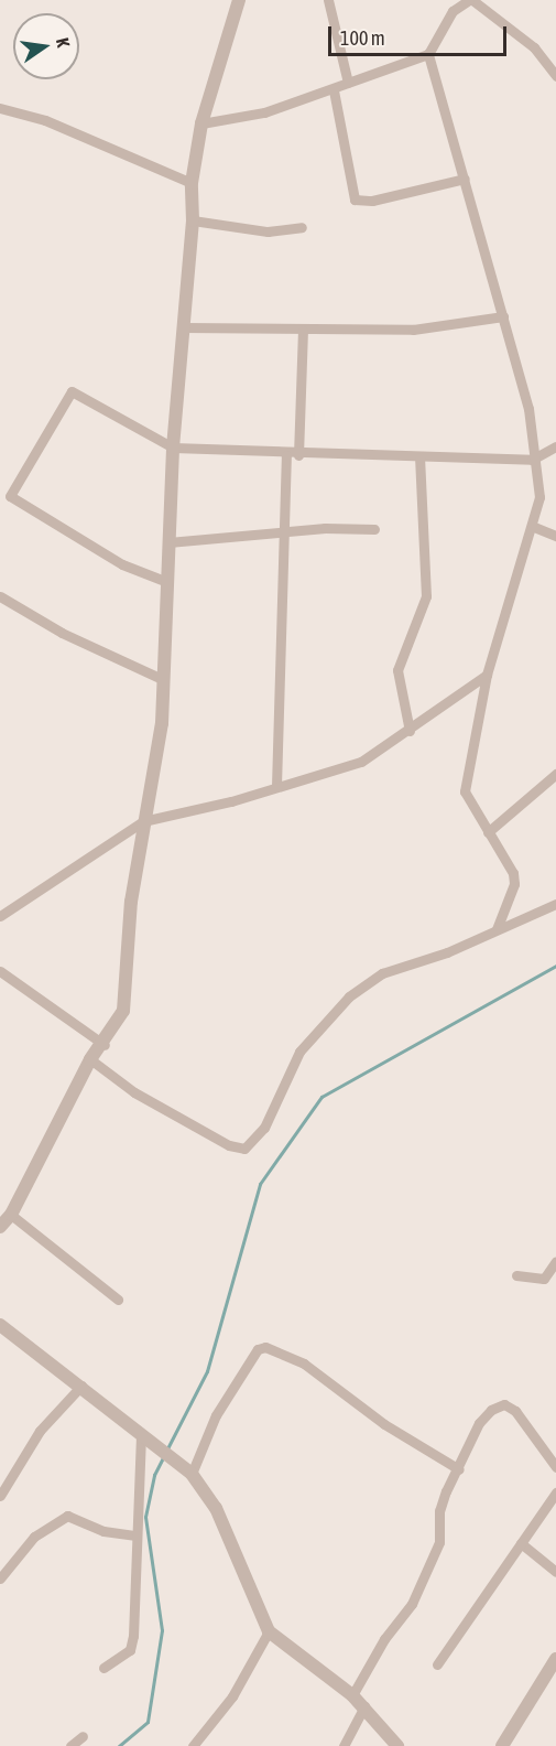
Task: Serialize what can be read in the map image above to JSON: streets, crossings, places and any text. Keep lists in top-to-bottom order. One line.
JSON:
{"scale_bar":"100 m","north":"right"}
